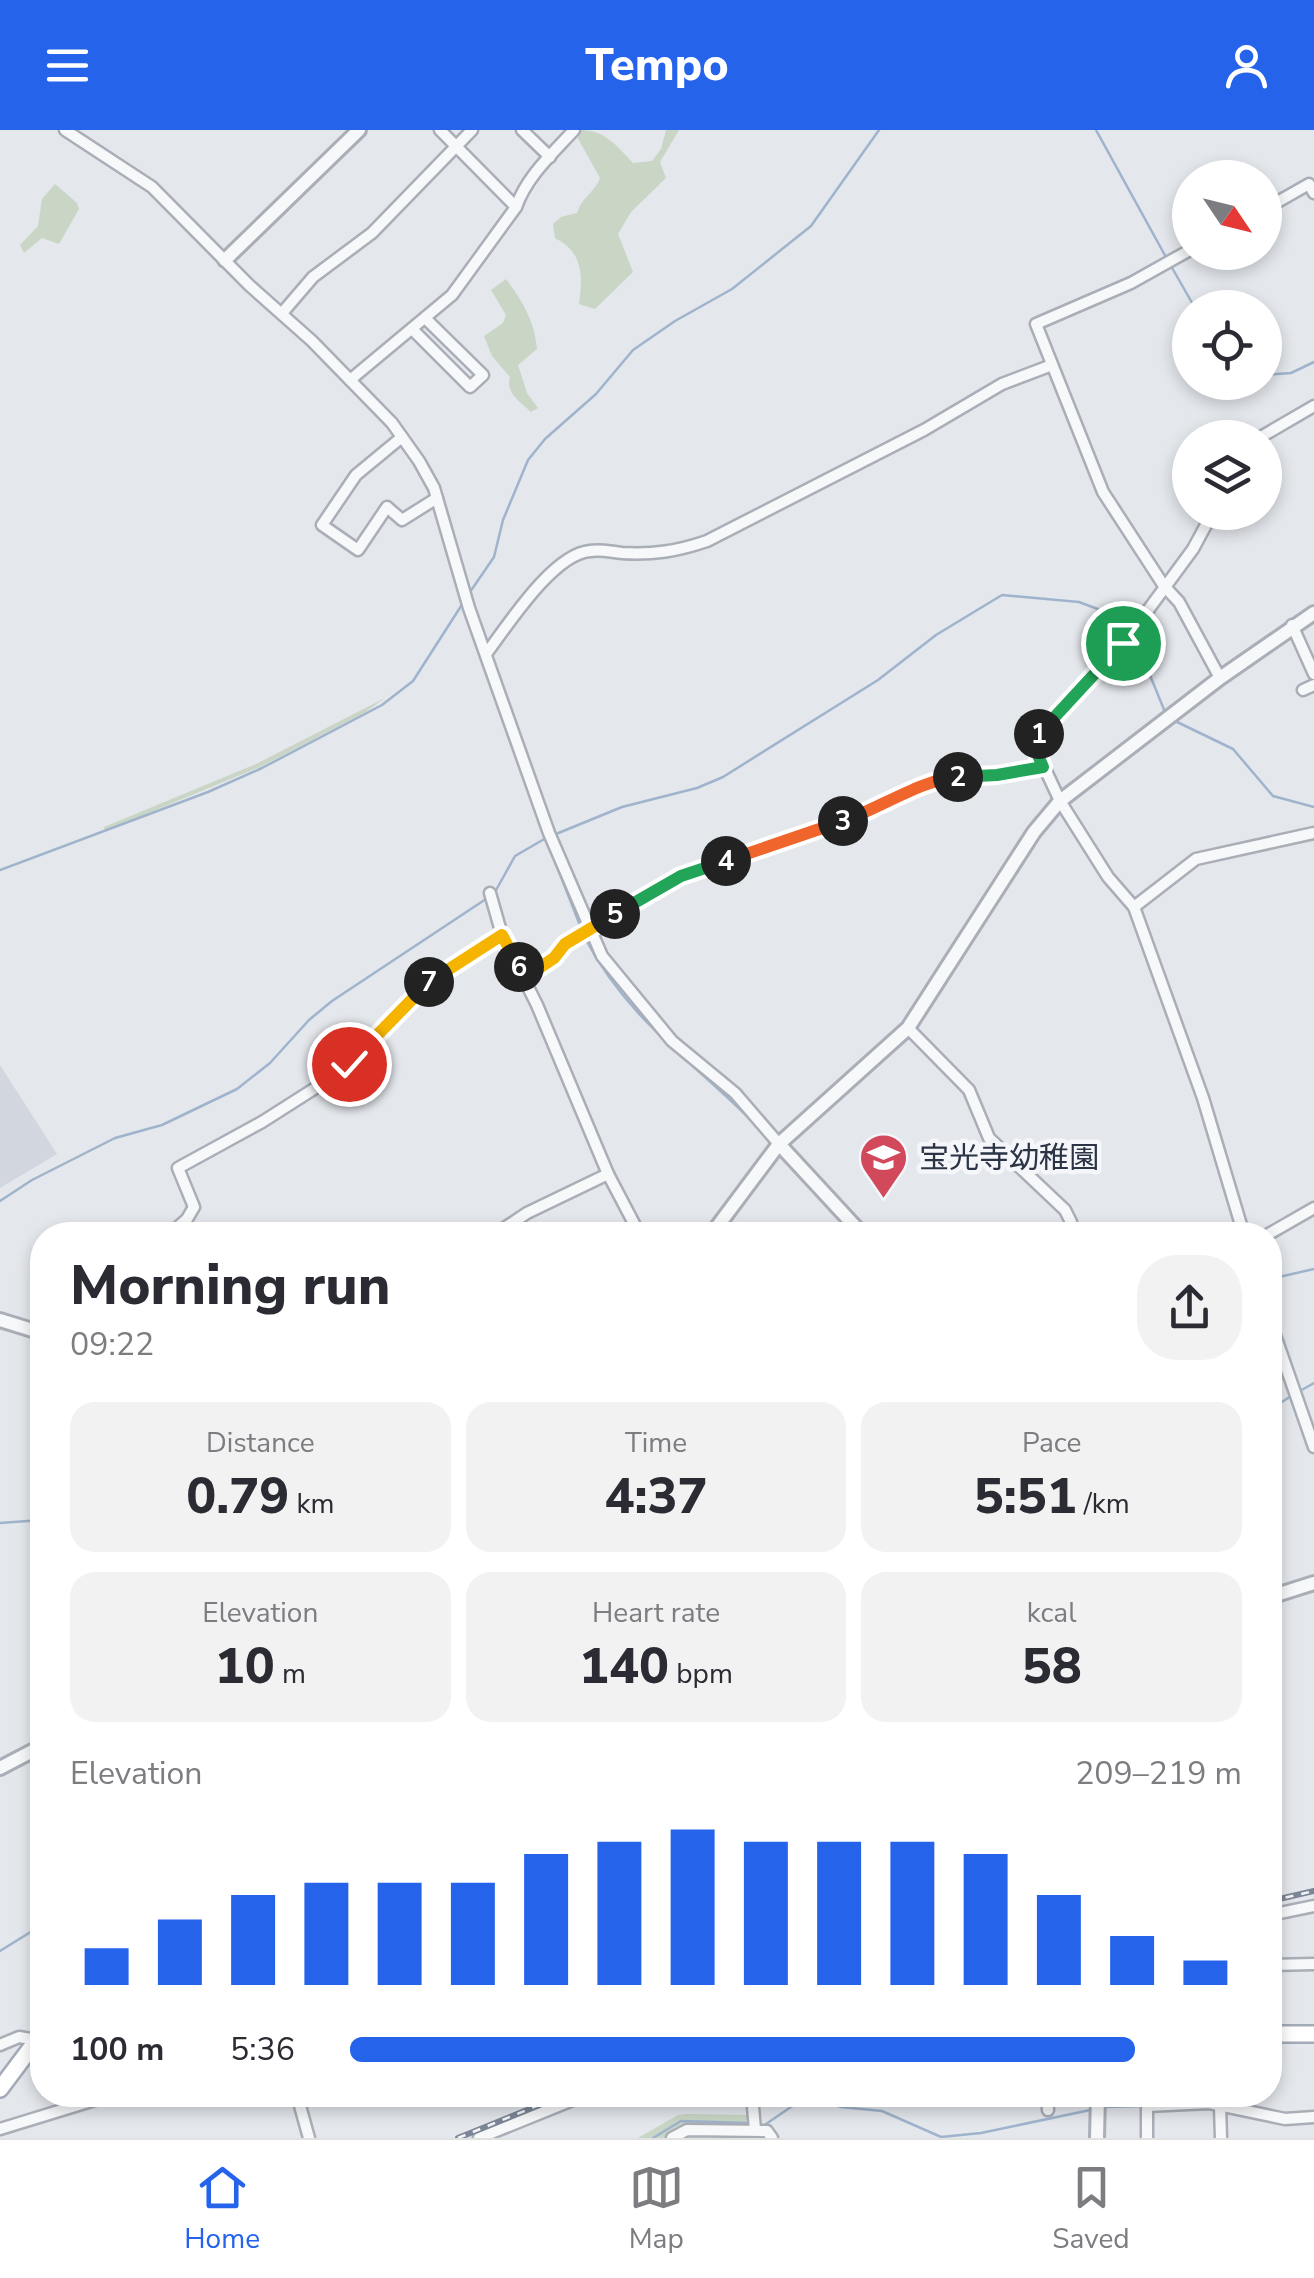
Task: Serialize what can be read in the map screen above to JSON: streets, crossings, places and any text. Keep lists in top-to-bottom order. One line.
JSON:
{"places":{"school or university":["宝光寺幼稚園"]},"north":"bottom right","page":{"header":"Tempo","pins":["1","2","3","4","5","6","7"],"heading":["Morning run","09:22"],"stats":[["Distance","0.79 km"],["Time","4:37"],["Pace","5:51 /km"],["Elevation","10 m"],["Heart rate","140 bpm"],["kcal","58"]],"chart":["Elevation","209–219 m"],"list":[{"name":"100 m","note":"5:36"}],"tabs":["Home","Map","Saved"]}}
